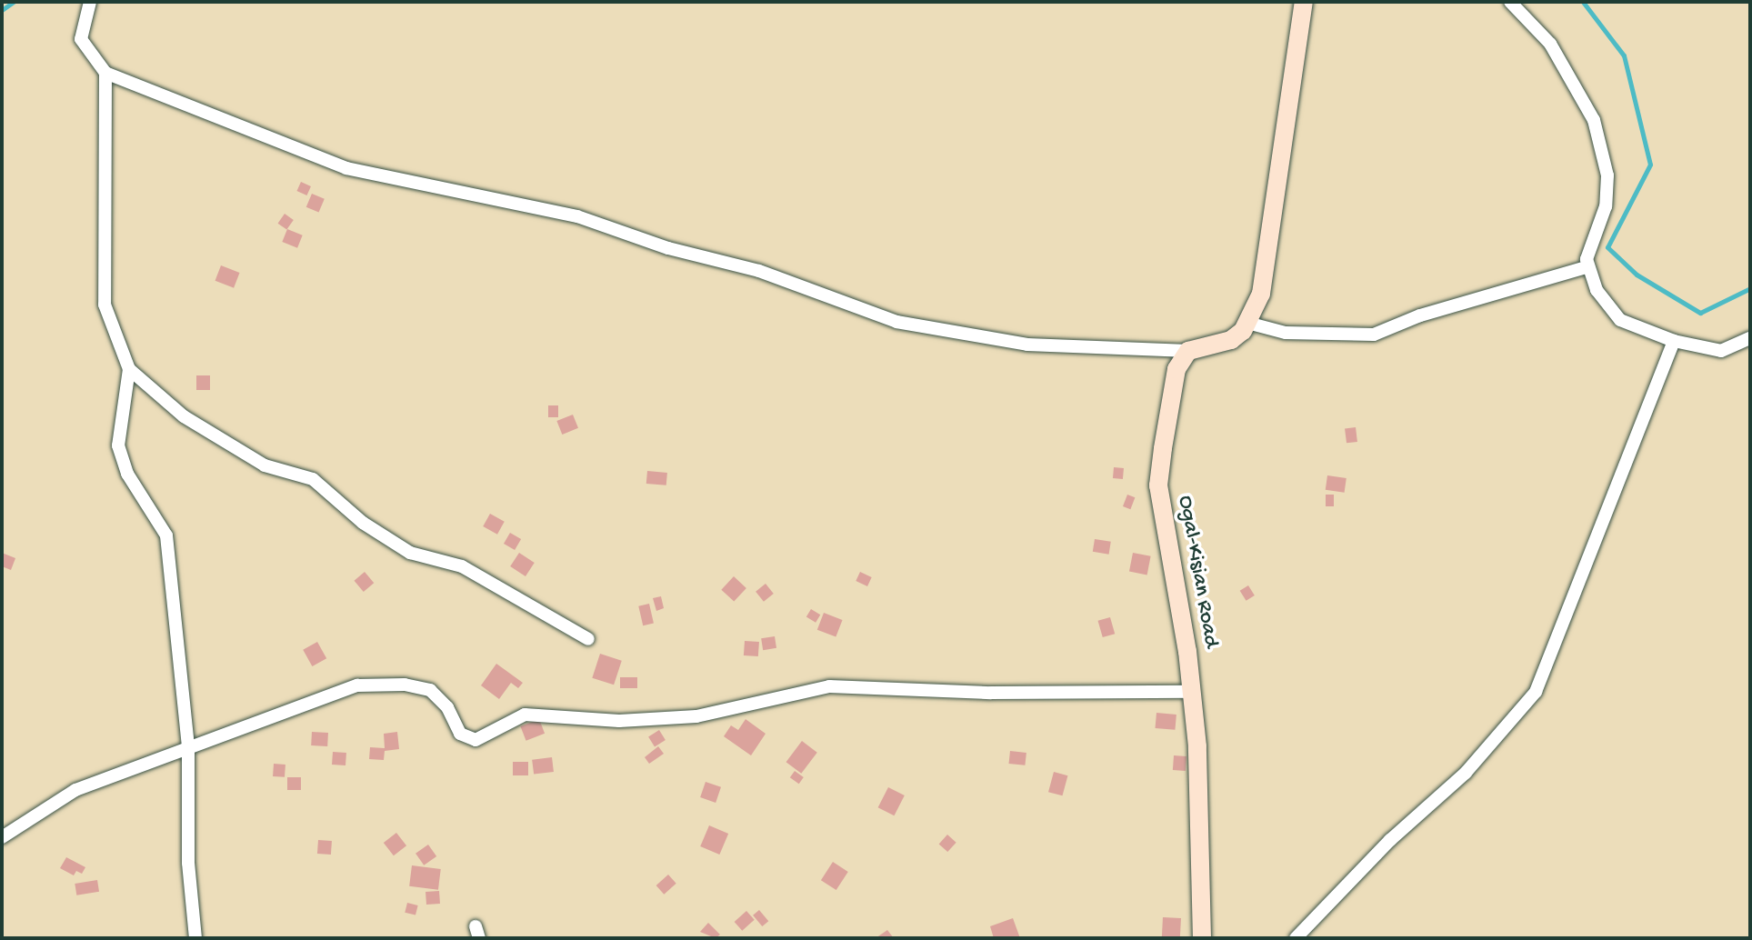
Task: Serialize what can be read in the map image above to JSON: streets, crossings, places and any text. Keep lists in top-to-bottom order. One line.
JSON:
{"streets":{"main road":["Ogal-Kisian Road"]}}
